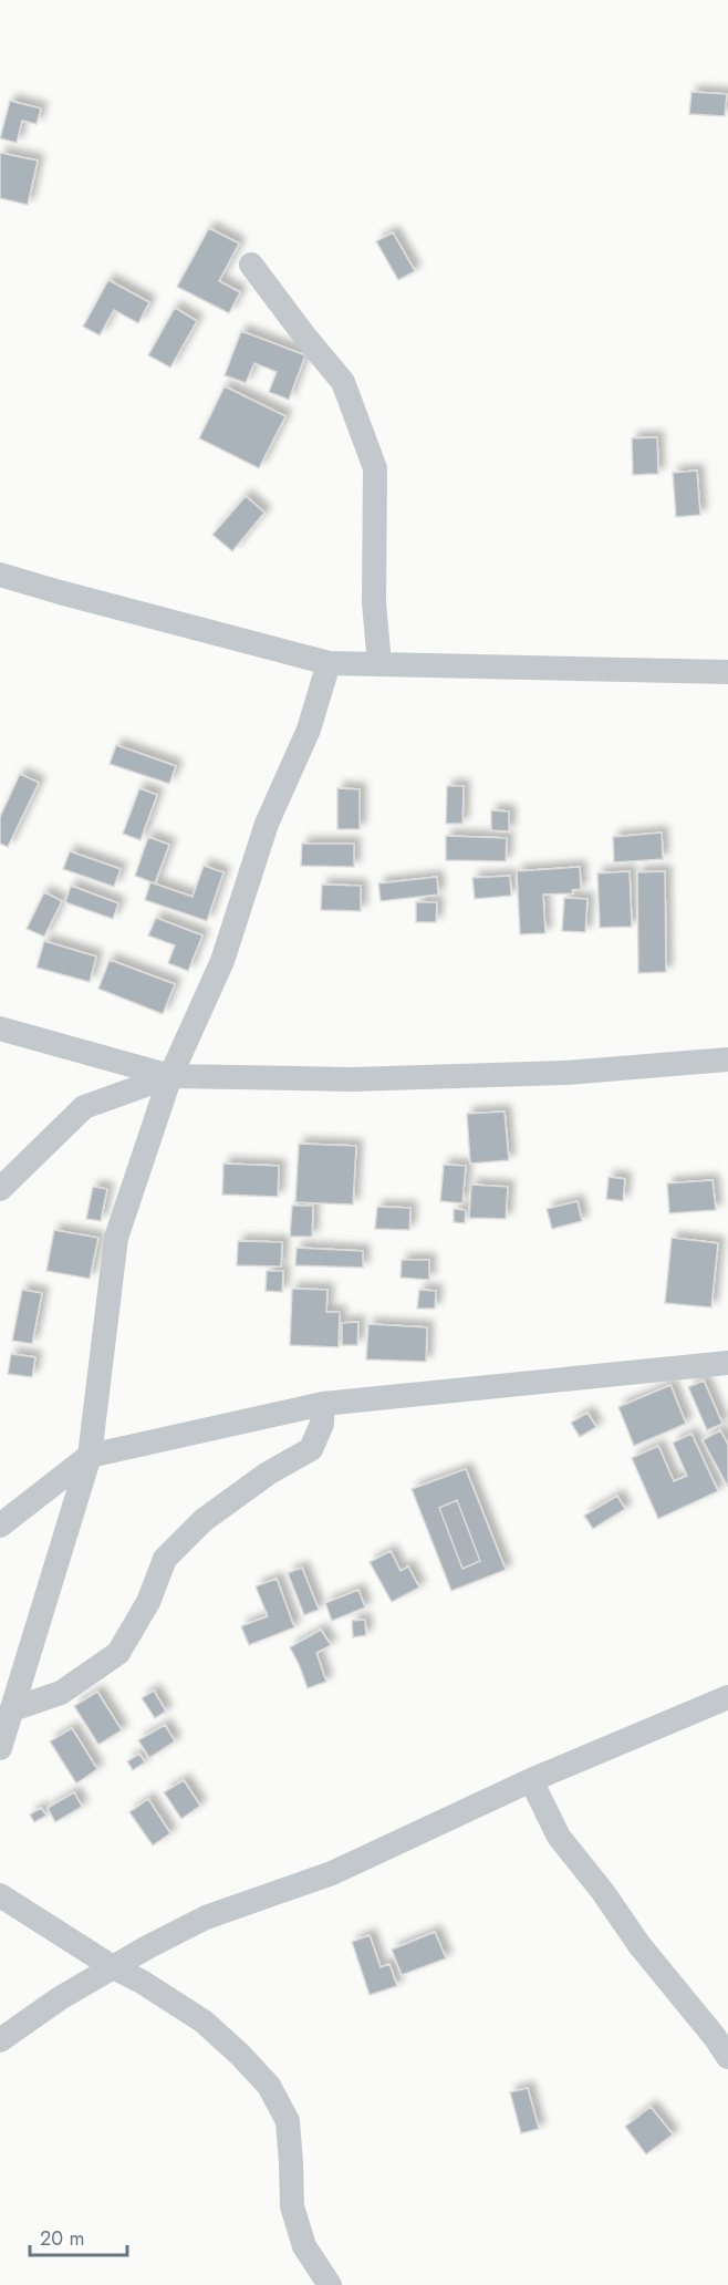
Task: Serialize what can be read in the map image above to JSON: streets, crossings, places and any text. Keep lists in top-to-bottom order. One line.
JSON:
{"scale_bar":"20 m"}
